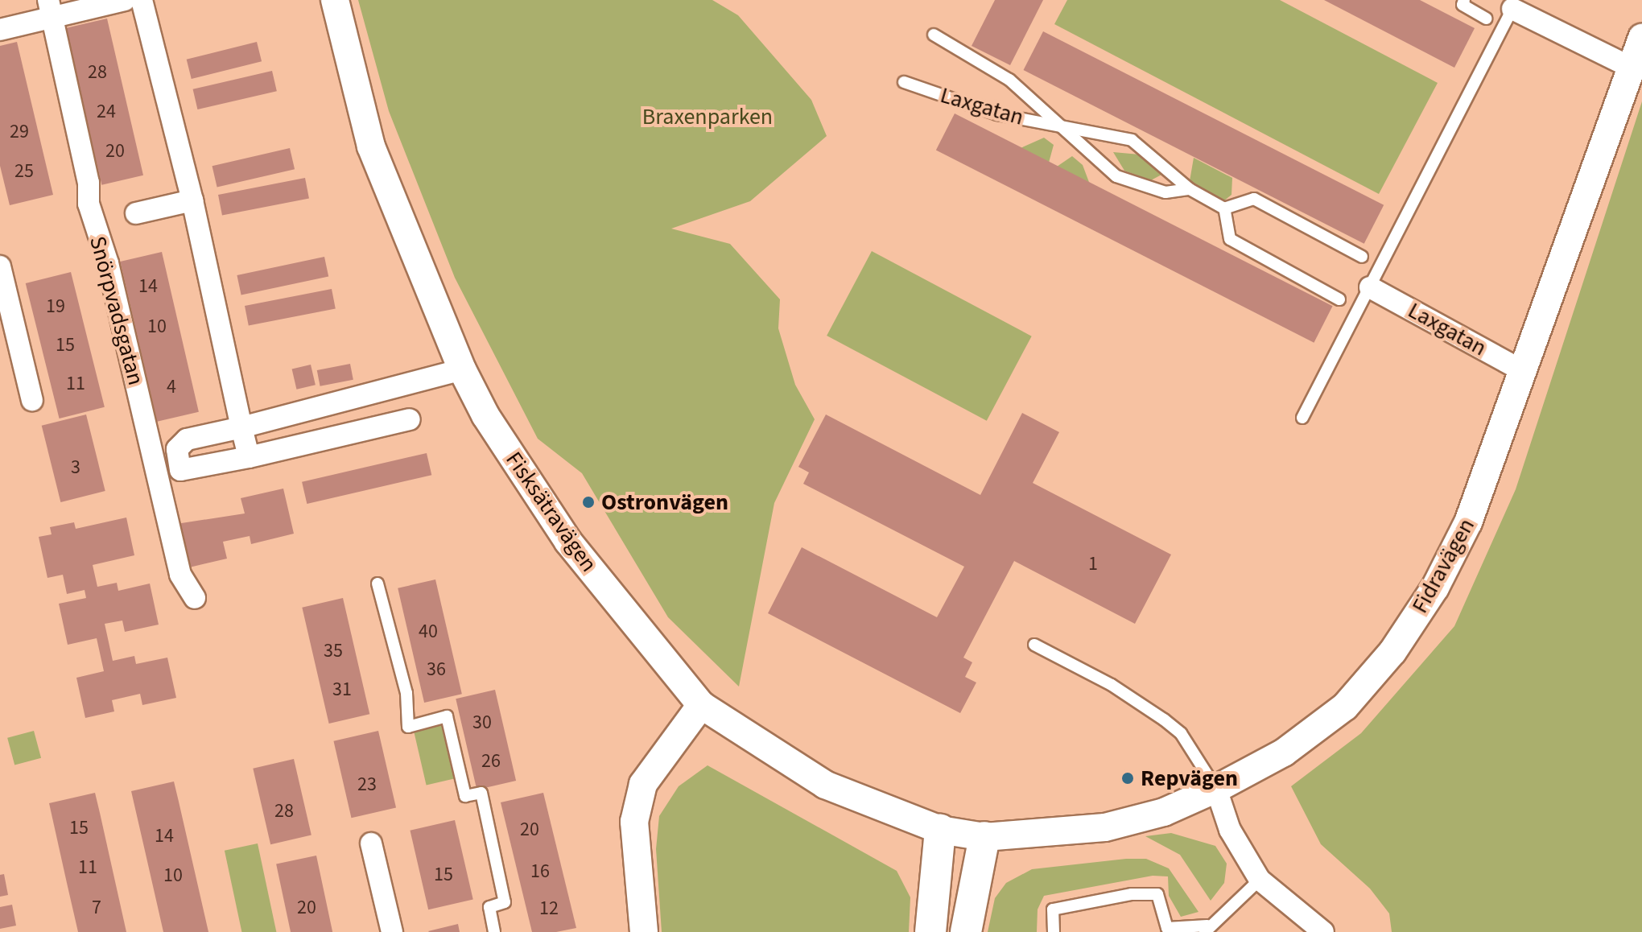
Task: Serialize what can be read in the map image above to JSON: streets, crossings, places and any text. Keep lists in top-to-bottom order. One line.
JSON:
{"streets":{"street":["Laxgatan","Snörpvadsgatan","Fisksätravägen","Fidravägen"]},"crossings":[["Laxgatan","Fidravägen"],["Fisksätravägen","Fidravägen"]],"parks":["Braxenparken"],"places":["Ostronvägen","Repvägen"],"house_numbers":["28","24","29","20","25","14","19","10","15","11","4","3","1","40","35","36","31","30","26","23","28","15","20","14","11","16","15","10","7","20","12"]}
